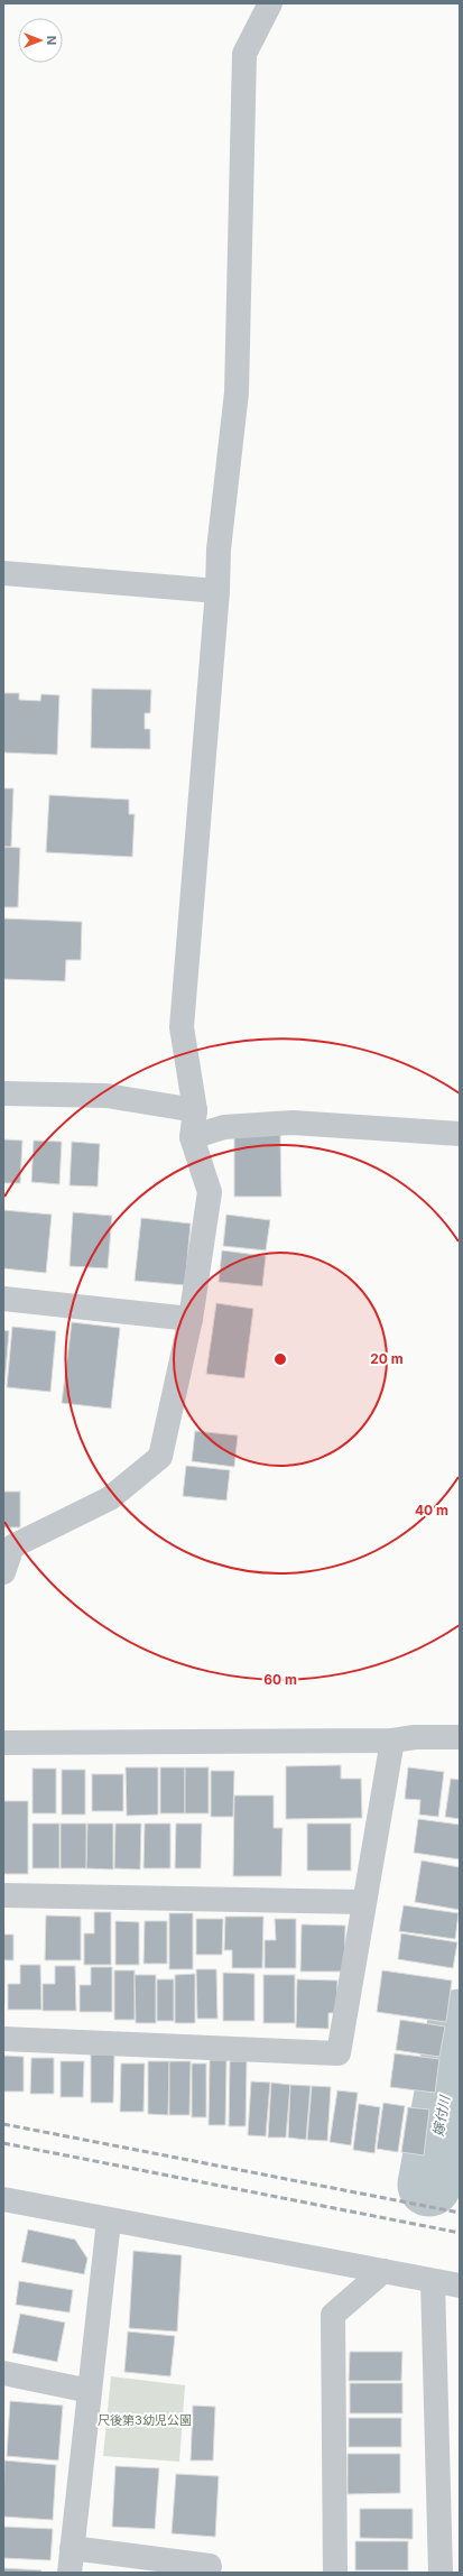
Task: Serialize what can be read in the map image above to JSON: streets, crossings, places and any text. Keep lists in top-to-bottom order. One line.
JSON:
{"water":["嫁付川"],"parks":["尺後第3幼児公園"],"north":"right","rings":["20 m","40 m","60 m"]}
